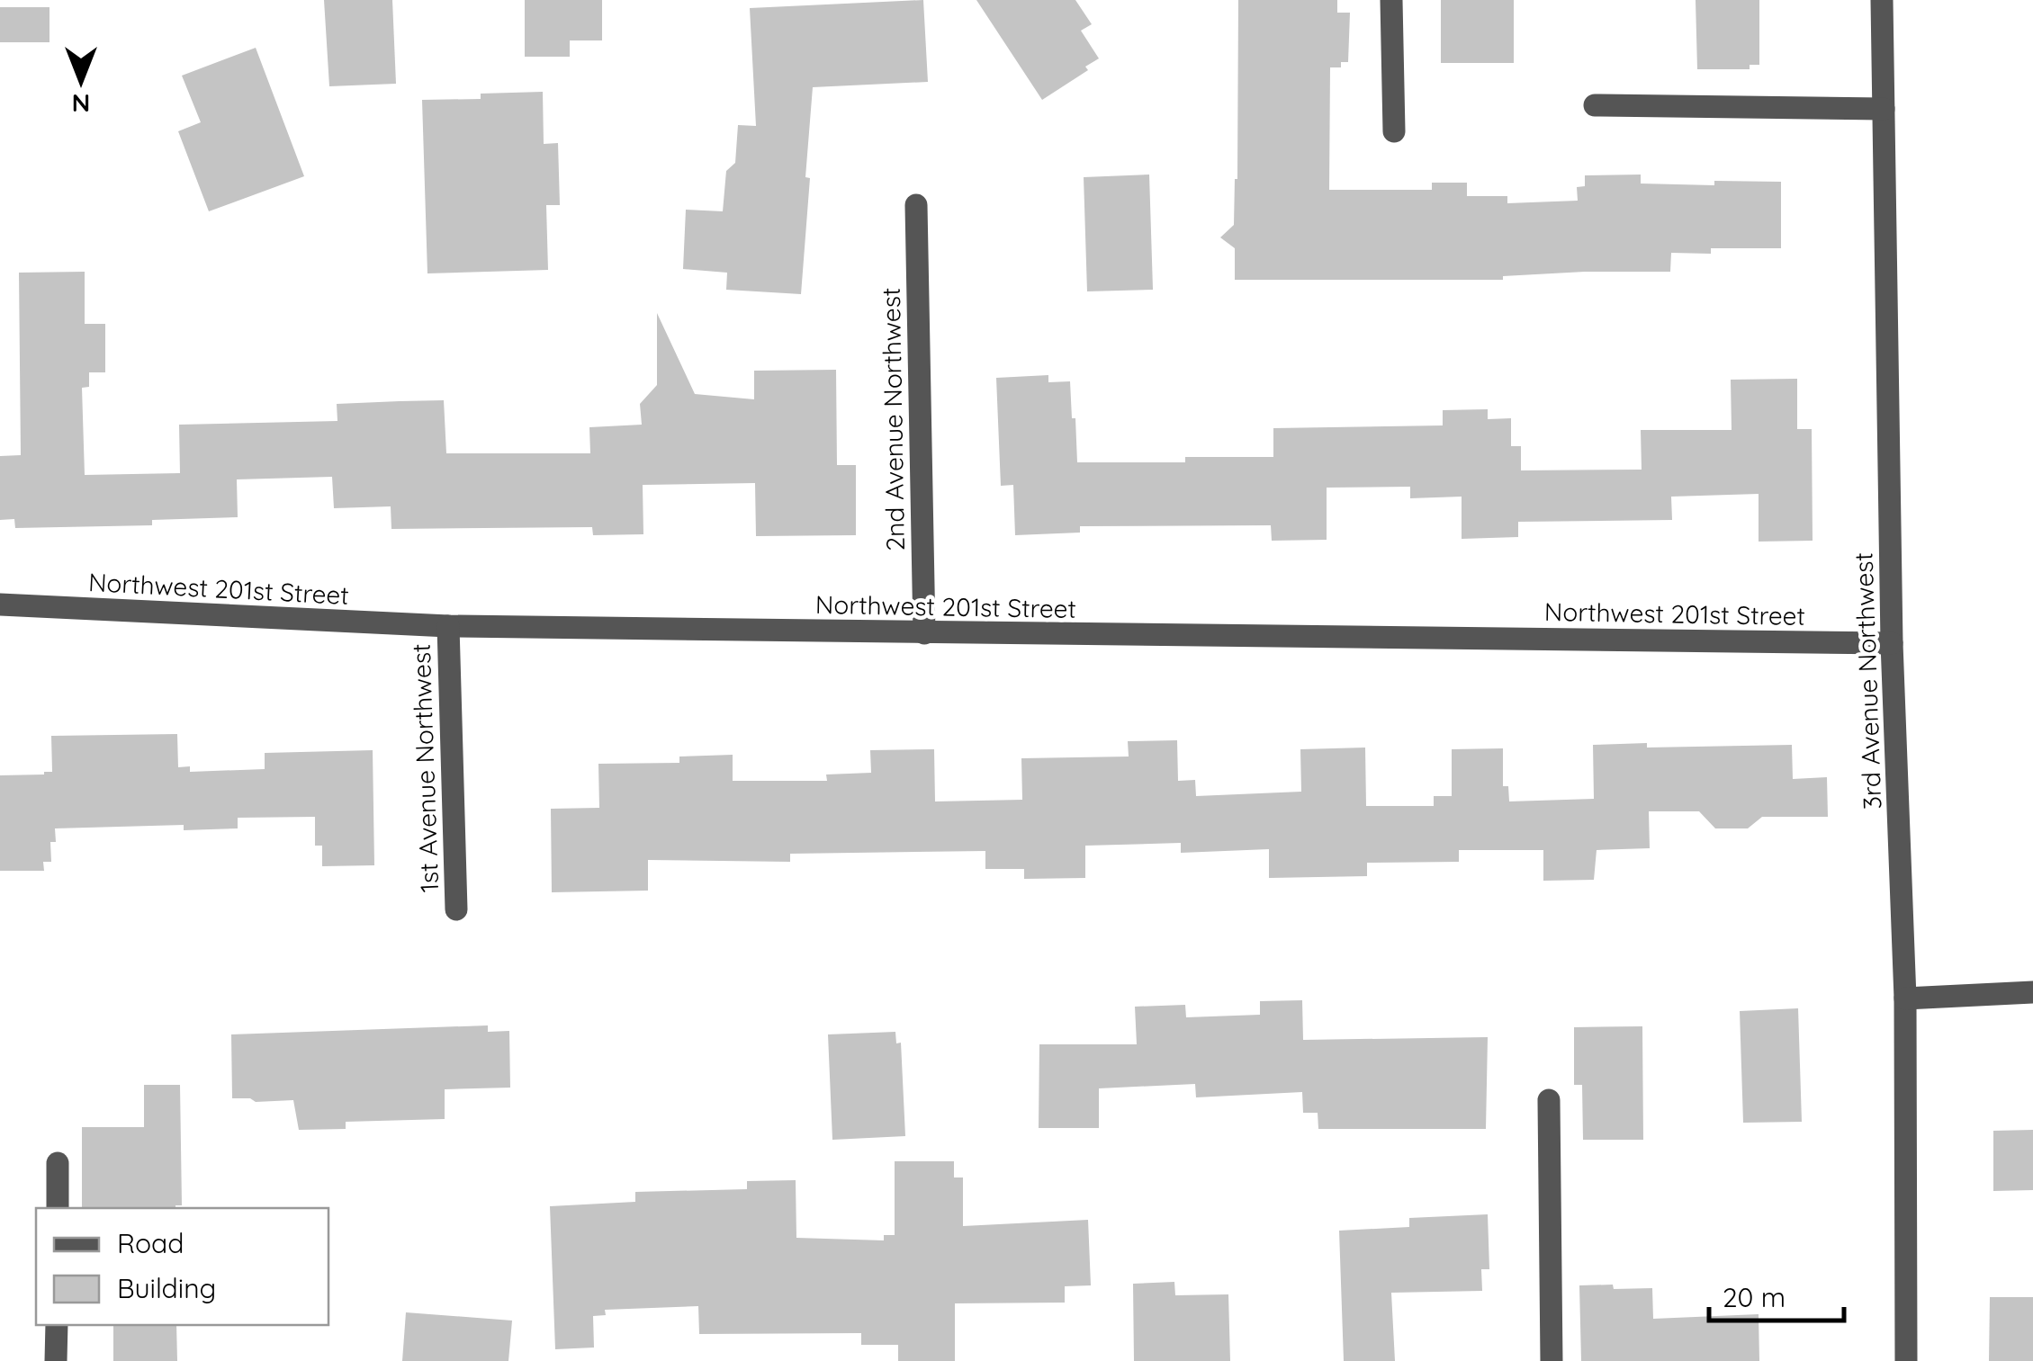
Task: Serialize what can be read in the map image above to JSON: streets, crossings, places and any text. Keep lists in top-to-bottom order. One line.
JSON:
{"streets":{"street":["2nd Avenue Northwest","Northwest 201st Street","3rd Avenue Northwest","1st Avenue Northwest"]},"crossings":[["2nd Avenue Northwest","Northwest 201st Street"],["Northwest 201st Street","3rd Avenue Northwest"],["Northwest 201st Street","1st Avenue Northwest"]],"legend":["Road","Building"],"scale_bar":"20 m","north":"bottom"}
